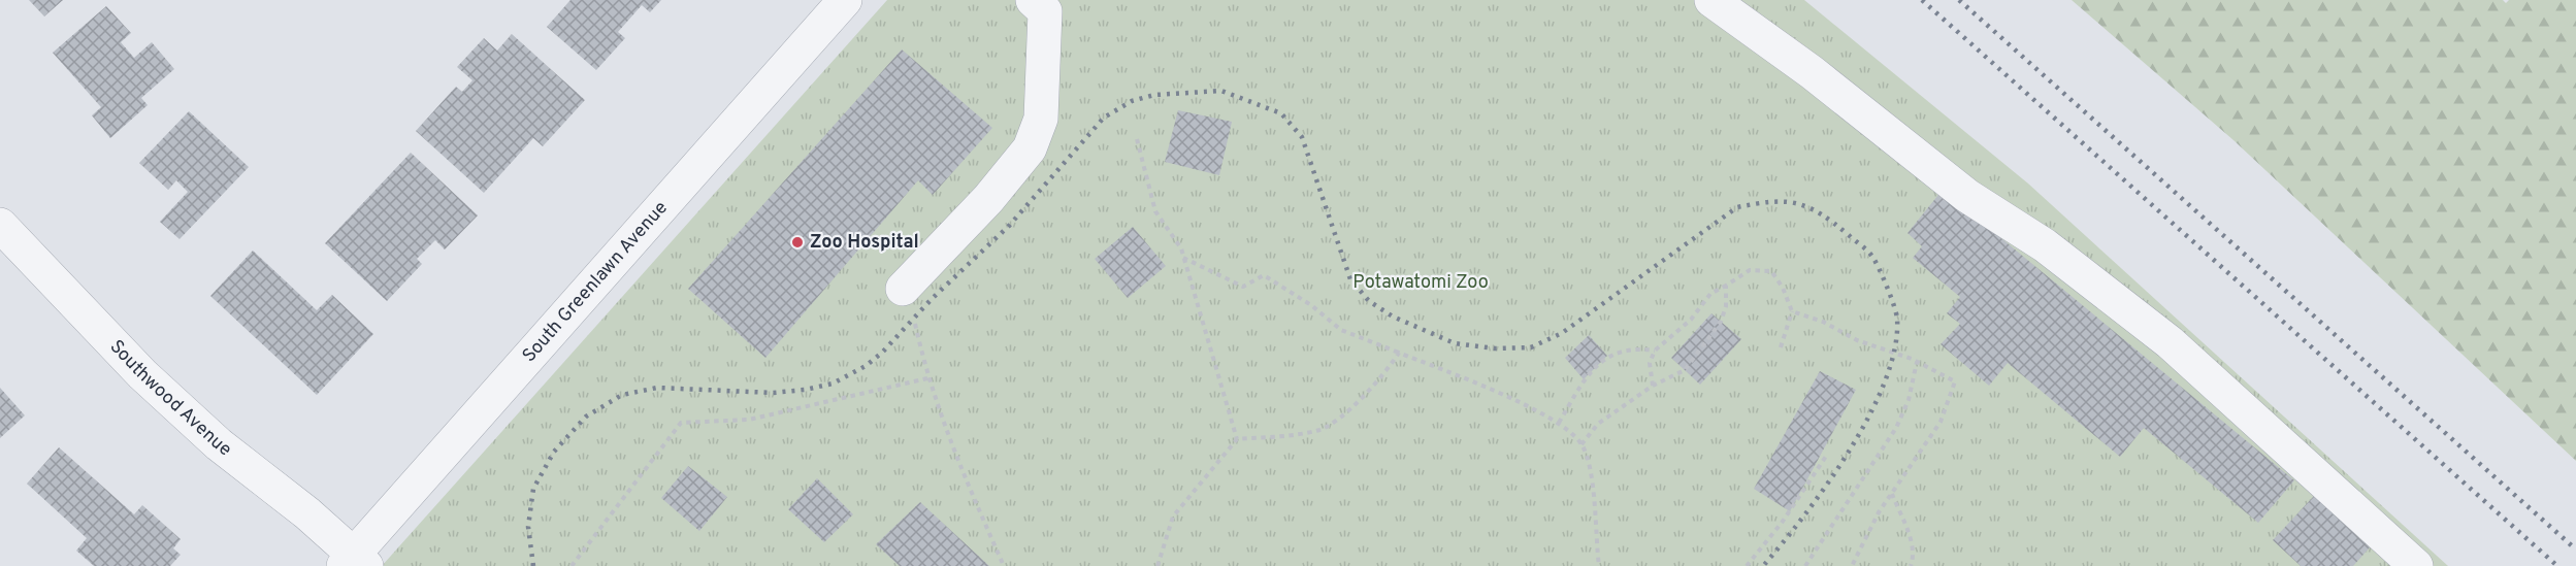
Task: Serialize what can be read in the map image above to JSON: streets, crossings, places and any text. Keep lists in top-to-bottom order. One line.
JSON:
{"streets":{"street":["South Greenlawn Avenue","Southwood Avenue"]},"crossings":[["South Greenlawn Avenue","Southwood Avenue"]],"parks":["Potawatomi Zoo"],"places":["Zoo Hospital"]}
